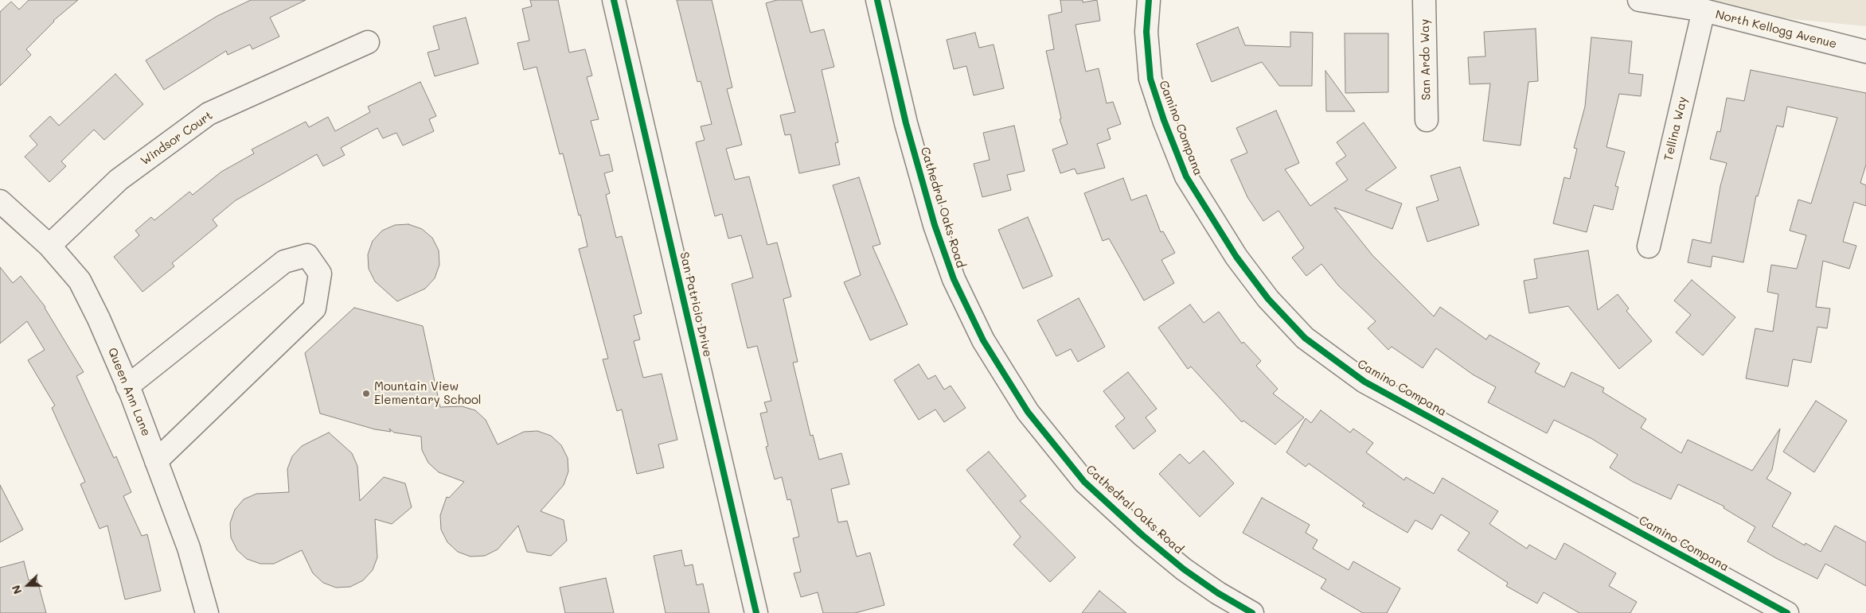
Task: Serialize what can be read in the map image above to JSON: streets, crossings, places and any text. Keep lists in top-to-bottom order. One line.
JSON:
{"streets":{"street":["North Kellogg Avenue","San Ardo Way","Camino Compana","Tellina Way","Windsor Court","Cathedral Oaks Road","San Patricio Drive","Queen Ann Lane"]},"crossings":[["North Kellogg Avenue","Tellina Way"],["Windsor Court","Queen Ann Lane"]],"places":["Mountain View Elementary School"],"north":"left"}
